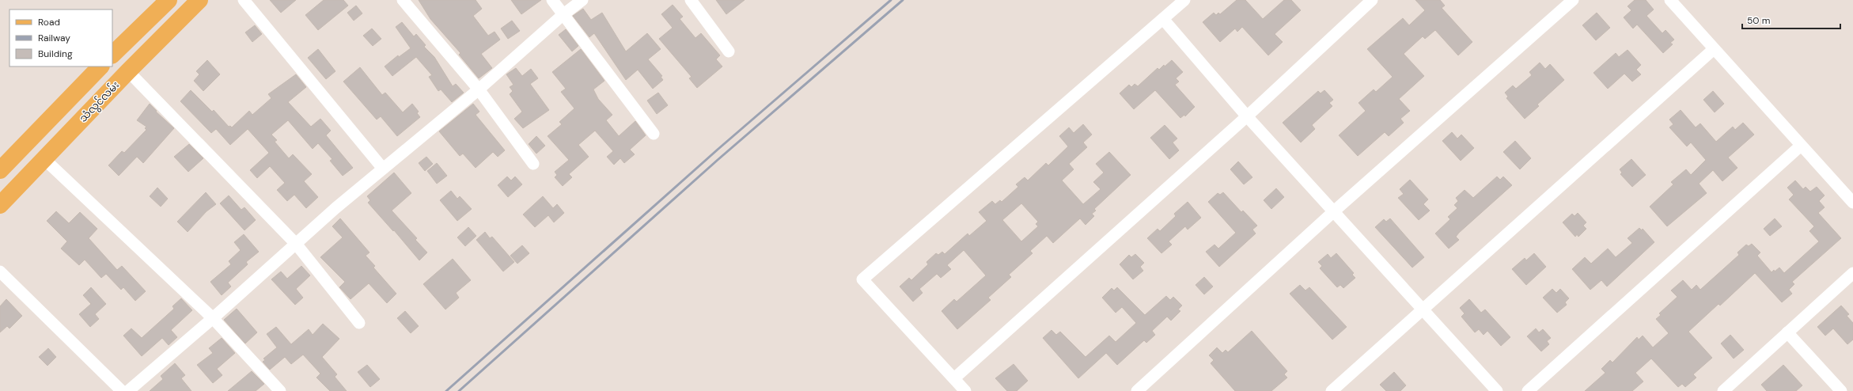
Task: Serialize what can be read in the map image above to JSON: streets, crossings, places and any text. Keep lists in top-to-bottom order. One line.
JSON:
{"streets":{"main road":["သံလွင်လမ်း"]},"legend":["Road","Railway","Building"],"scale_bar":"50 m"}
